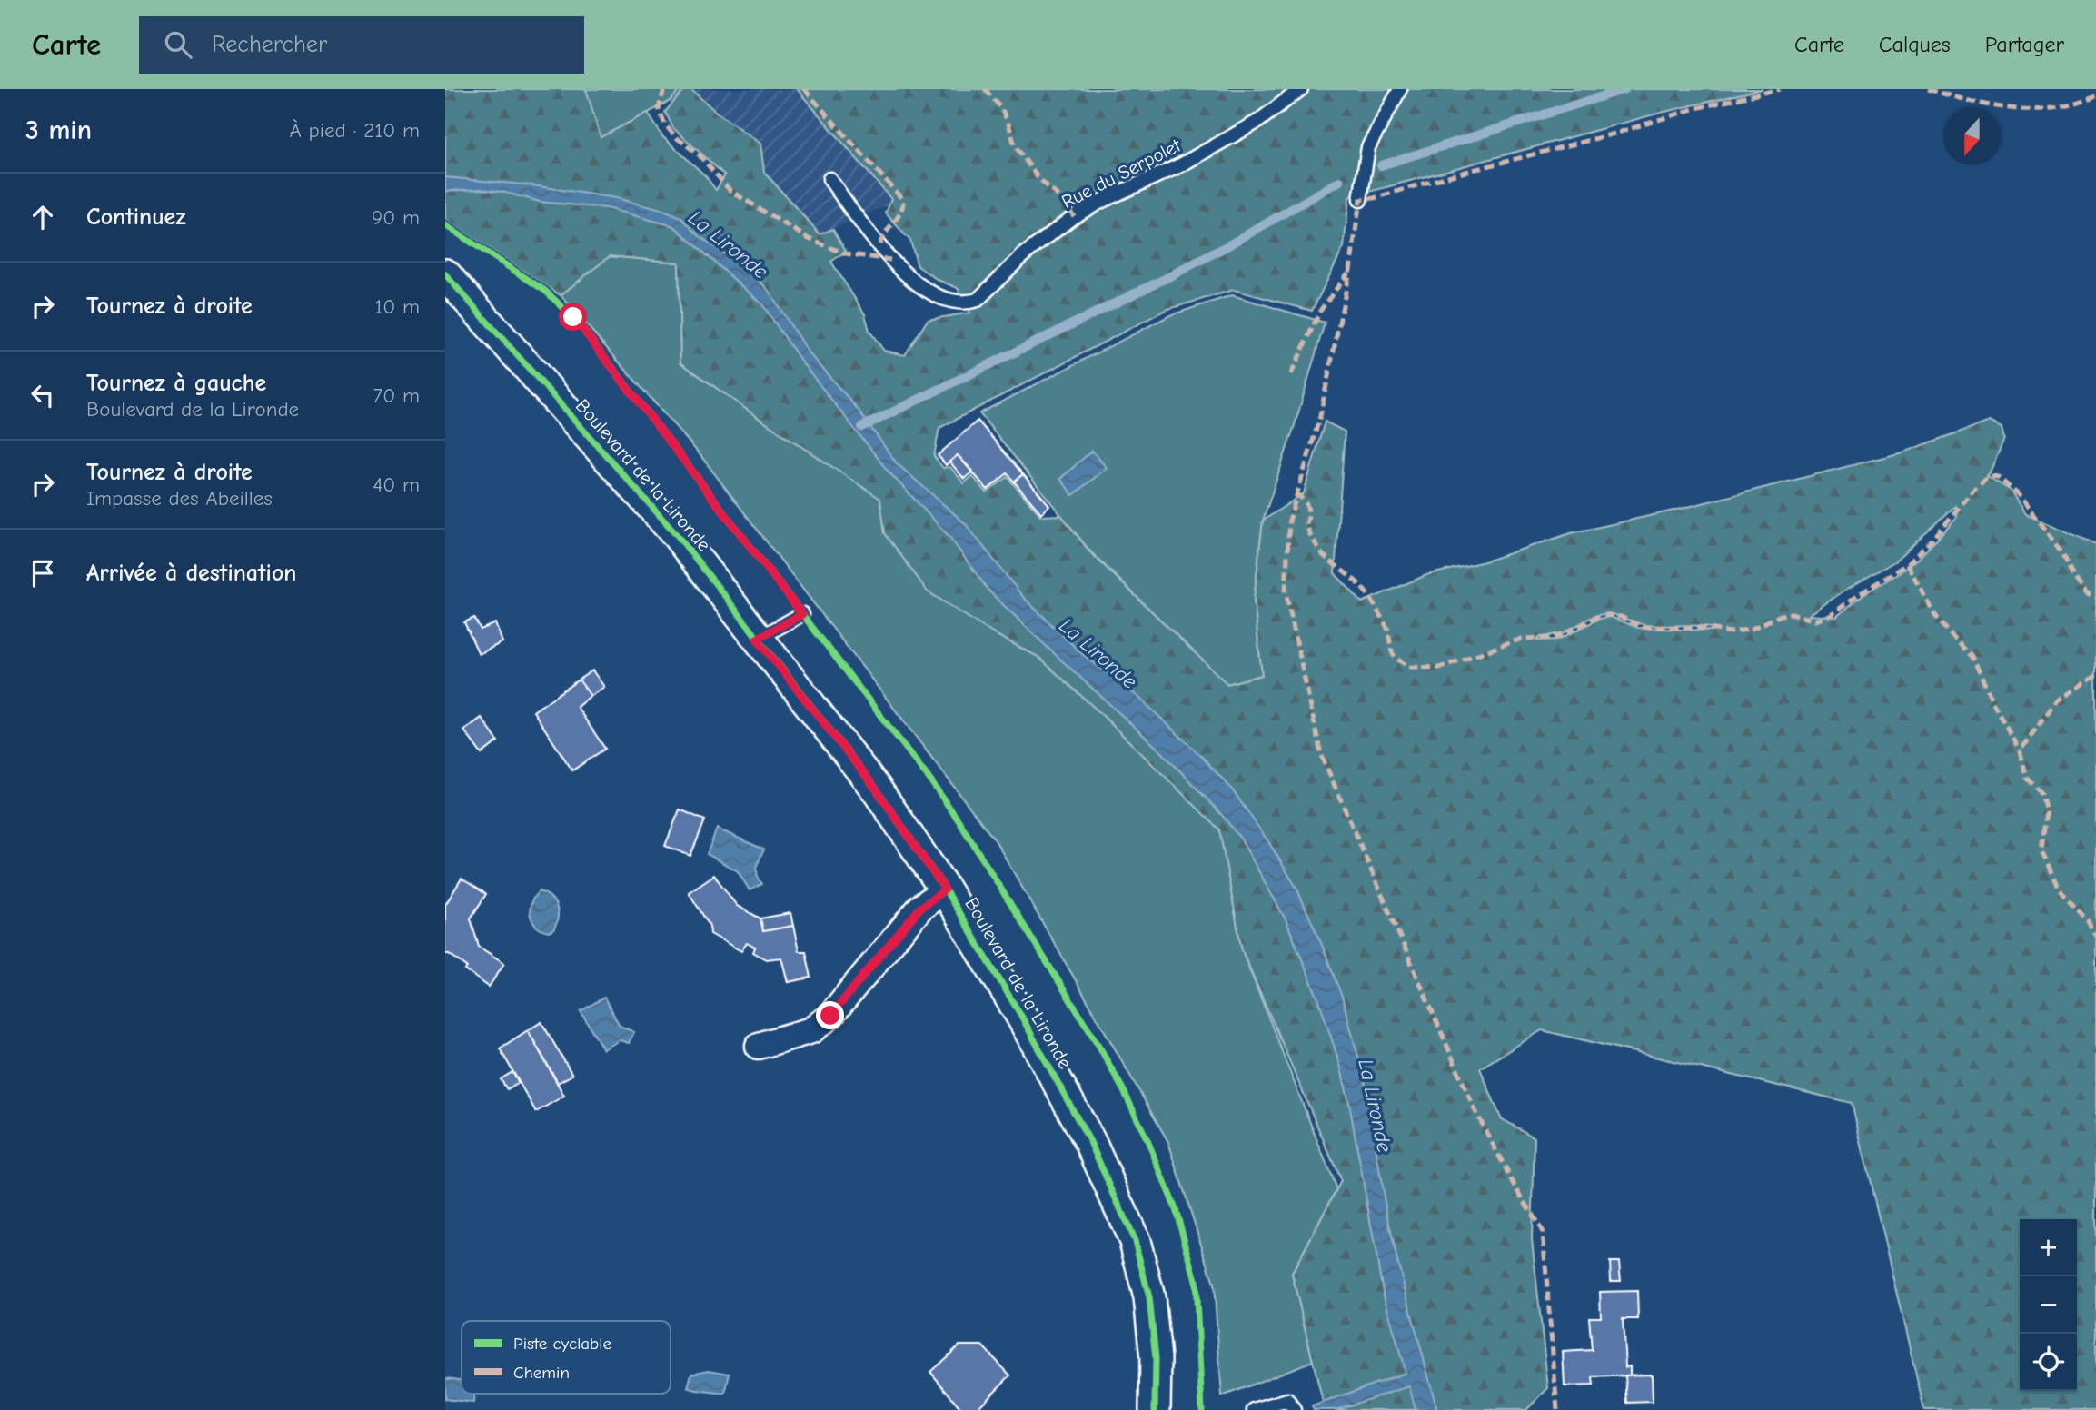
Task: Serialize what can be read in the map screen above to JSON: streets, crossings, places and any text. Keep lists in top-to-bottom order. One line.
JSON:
{"streets":{"street":["Boulevard de la Lironde"],"lane":["Rue du Serpolet"]},"water":["La Lironde"],"legend":["Piste cyclable","Chemin"],"north":"bottom","page":{"header":"Carte","search":"Rechercher","nav":["Carte","Calques","Partager"],"heading":["3 min","À pied · 210 m"],"list":[["Continuez","90 m"],["Tournez à droite","10 m"],["Tournez à gauche","Boulevard de la Lironde","70 m"],["Tournez à droite","Impasse des Abeilles","40 m"],"Arrivée à destination"],"map_buttons":["+","−"]}}
